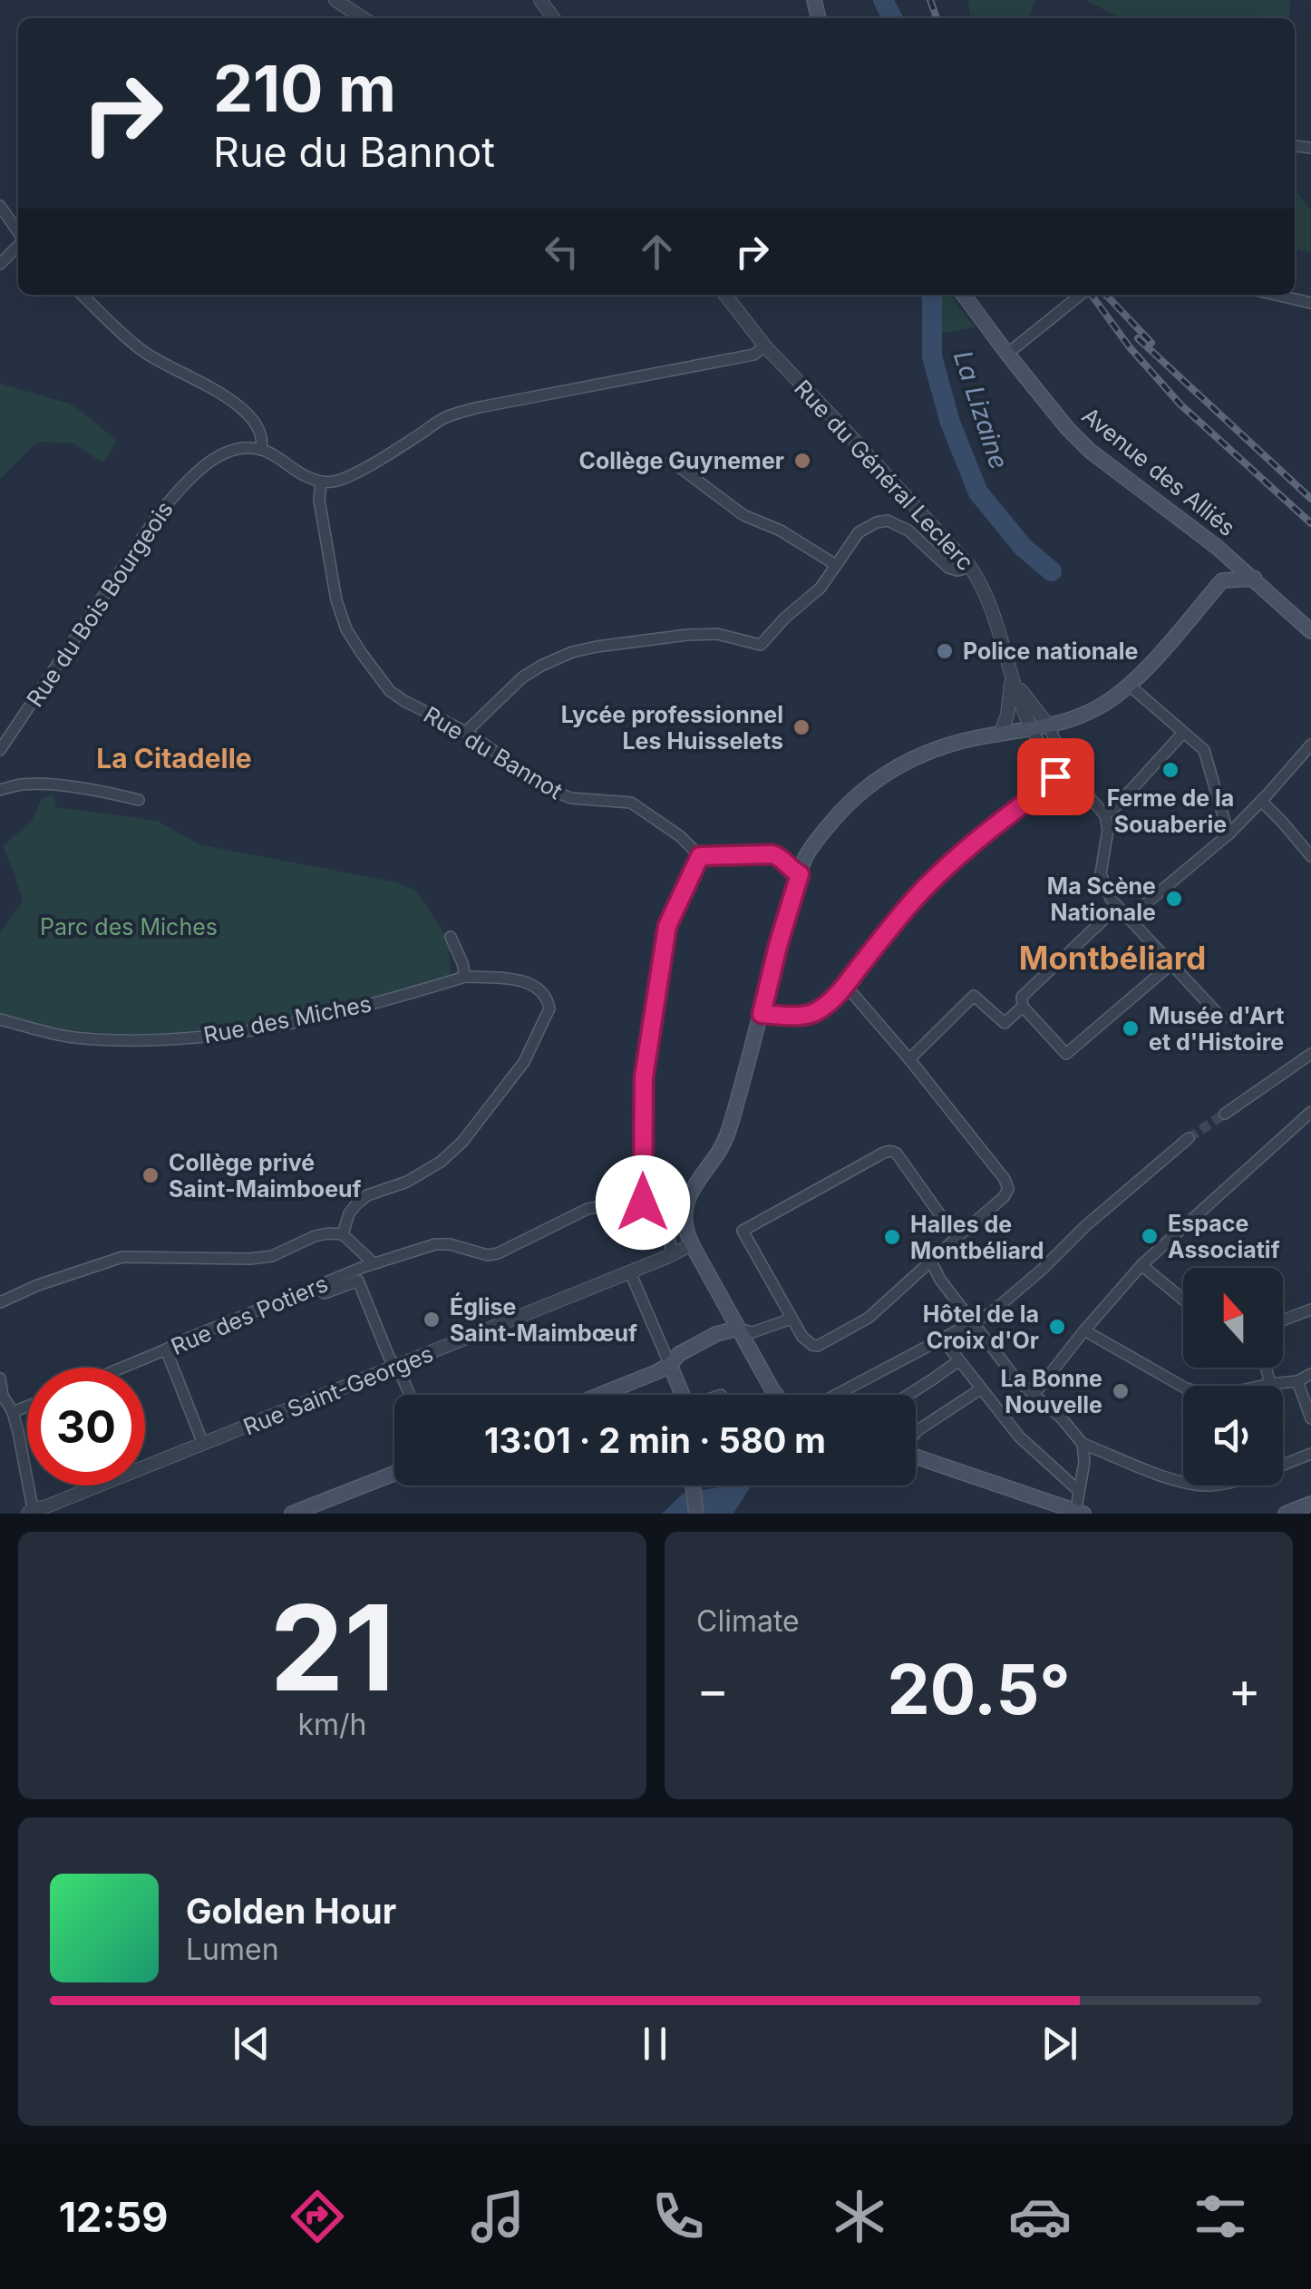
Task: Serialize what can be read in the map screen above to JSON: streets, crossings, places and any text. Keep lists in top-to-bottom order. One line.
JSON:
{"streets":{"main road":["Avenue des Alliés"],"street":["Rue du Général Leclerc","Rue du Bois Bourgeois","Rue du Bannot","Rue des Miches","Rue des Potiers","Rue Saint-Georges"]},"districts":["La Citadelle","Montbéliard"],"water":["La Lizaine"],"parks":["Parc des Miches"],"places":["Collège Guynemer","Police nationale","Lycée professionnel Les Huisselets","Ferme de la Souaberie","Ma Scène Nationale","Musée d'Art et d'Histoire","Collège privé Saint-Maimboeuf","Espace Associatif","Halles de Montbéliard","Église Saint-Maimbœuf","Hôtel de la Croix d'Or","La Bonne Nouvelle"],"north":"top","page":{"turn":["210 m","Rue du Bannot"],"limit":"30","trip":"13:01 · 2 min · 580 m","tile":[["21","km/h"],"Climate"],"heat":["−","20.5°","+"],"song":["Golden Hour","Lumen"],"tabs":"12:59"}}
